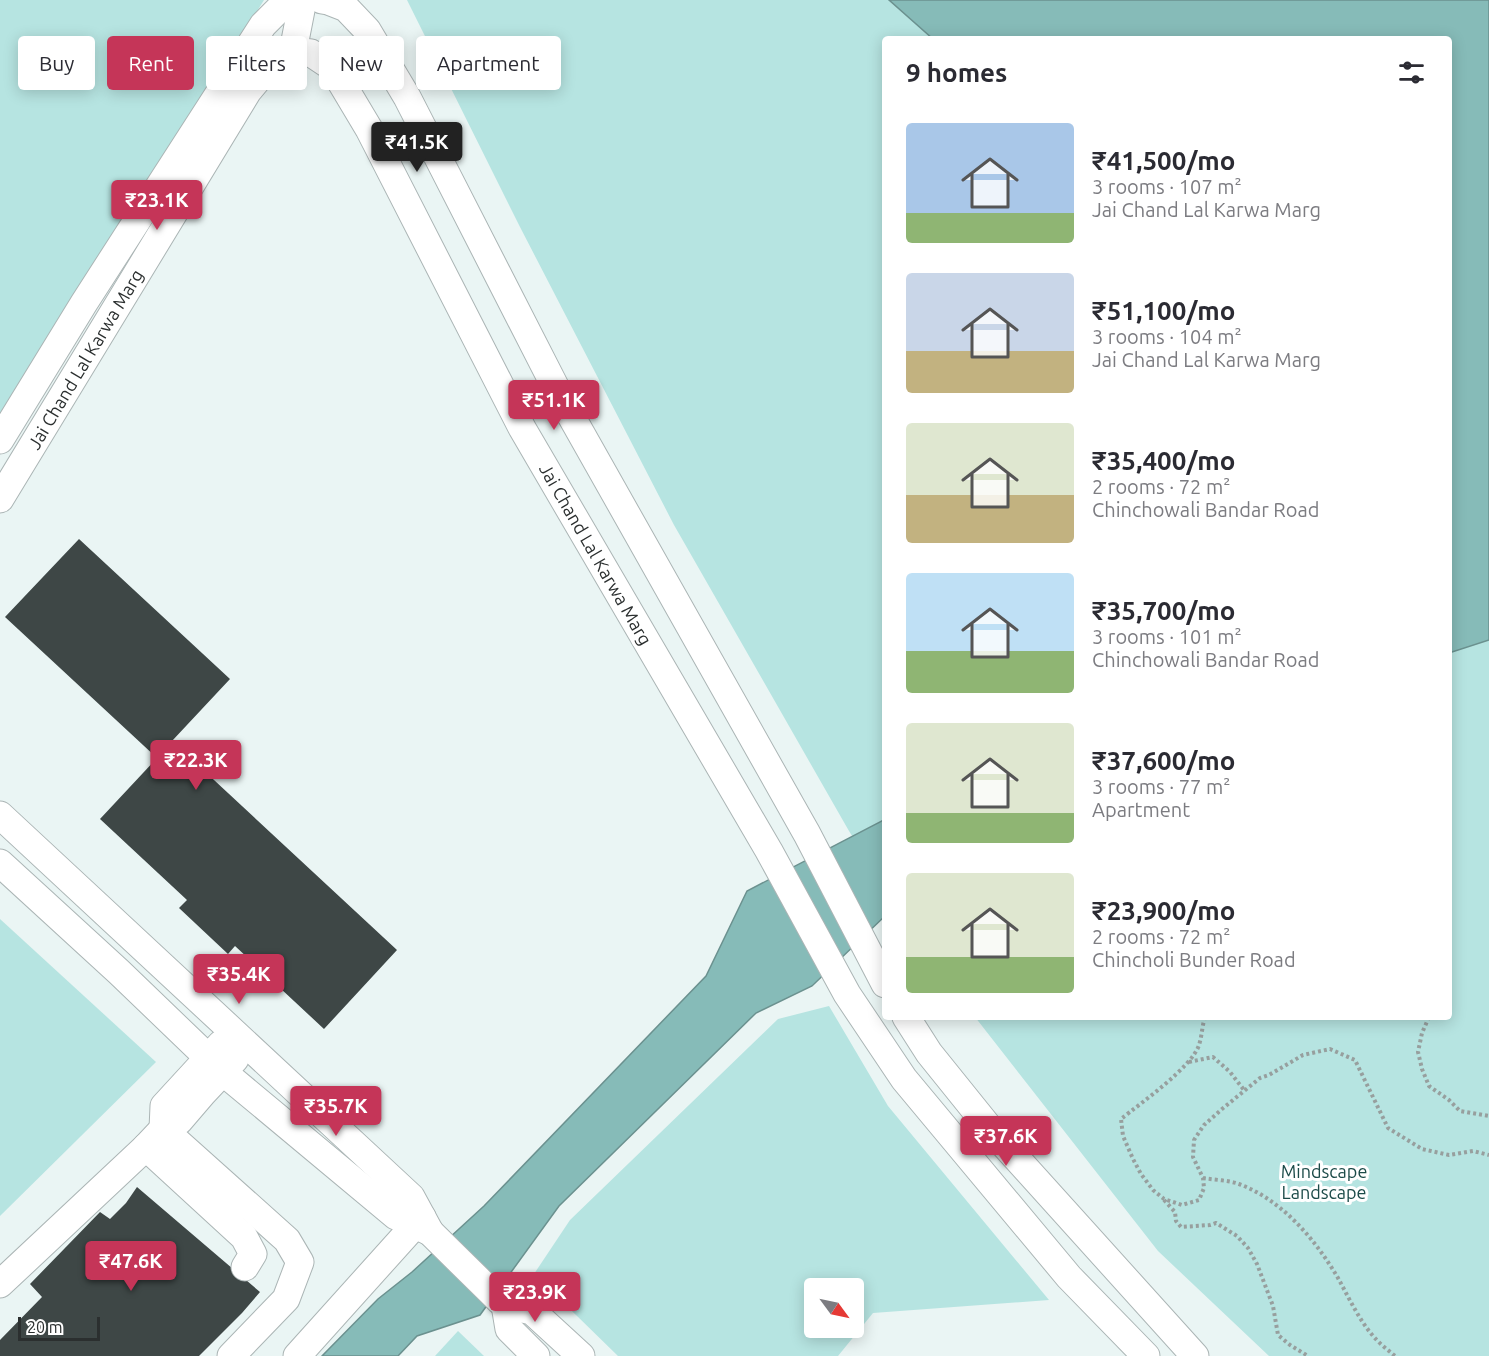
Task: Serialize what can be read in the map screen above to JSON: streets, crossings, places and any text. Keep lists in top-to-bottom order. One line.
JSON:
{"streets":{"street":["Jai Chand Lal Karwa Marg"]},"parks":["Mindscape Landscape"],"scale_bar":"20 m","north":"bottom right","page":{"chip":["Buy","Rent","Filters","New","Apartment"],"heading":"9 homes","list":[{"name":"₹41,500/mo","note":"3 rooms · 107 m² · Jai Chand Lal Karwa Marg"},{"name":"₹51,100/mo","note":"3 rooms · 104 m² · Jai Chand Lal Karwa Marg"},{"name":"₹35,400/mo","note":"2 rooms · 72 m² · Chinchowali Bandar Road"},{"name":"₹35,700/mo","note":"3 rooms · 101 m² · Chinchowali Bandar Road"},{"name":"₹37,600/mo","note":"3 rooms · 77 m² · Apartment"},{"name":"₹23,900/mo","note":"2 rooms · 72 m² · Chincholi Bunder Road"}],"price":["₹41.5K","₹23.1K","₹51.1K","₹22.3K","₹35.4K","₹35.7K","₹37.6K","₹47.6K","₹23.9K"],"scale":"20 m"}}
